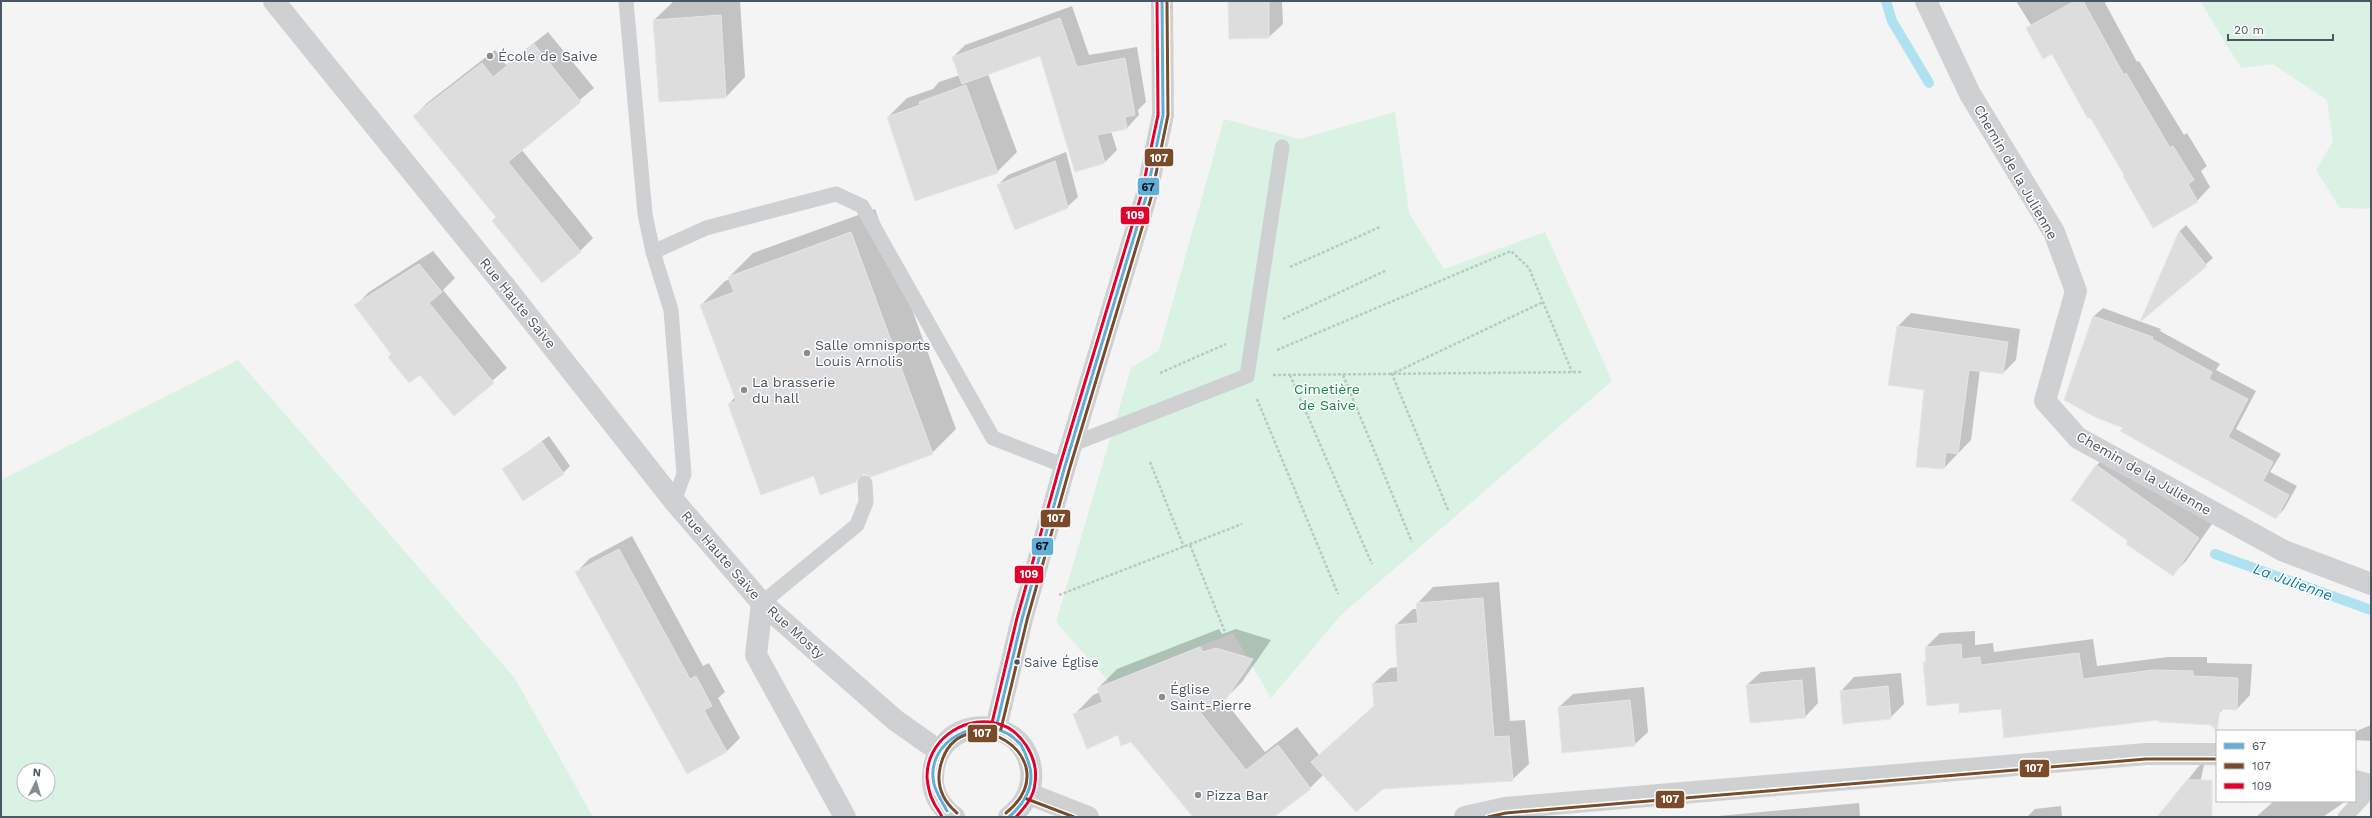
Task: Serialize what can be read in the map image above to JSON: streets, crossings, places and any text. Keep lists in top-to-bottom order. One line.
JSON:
{"streets":{"street":["Chemin de la Julienne","Rue Haute Saive","Rue Mosty"]},"crossings":[["Rue Haute Saive","Rue Mosty"]],"water":["La Julienne"],"parks":["Cimetière de Saive"],"places":["École de Saive","Salle omnisports Louis Arnolis","La brasserie du hall","Saive Église","Église Saint-Pierre","Pizza Bar"],"lines":["transit line 67","transit line 107","transit line 109"],"legend":["67","107","109"],"scale_bar":"20 m","north":"top"}
